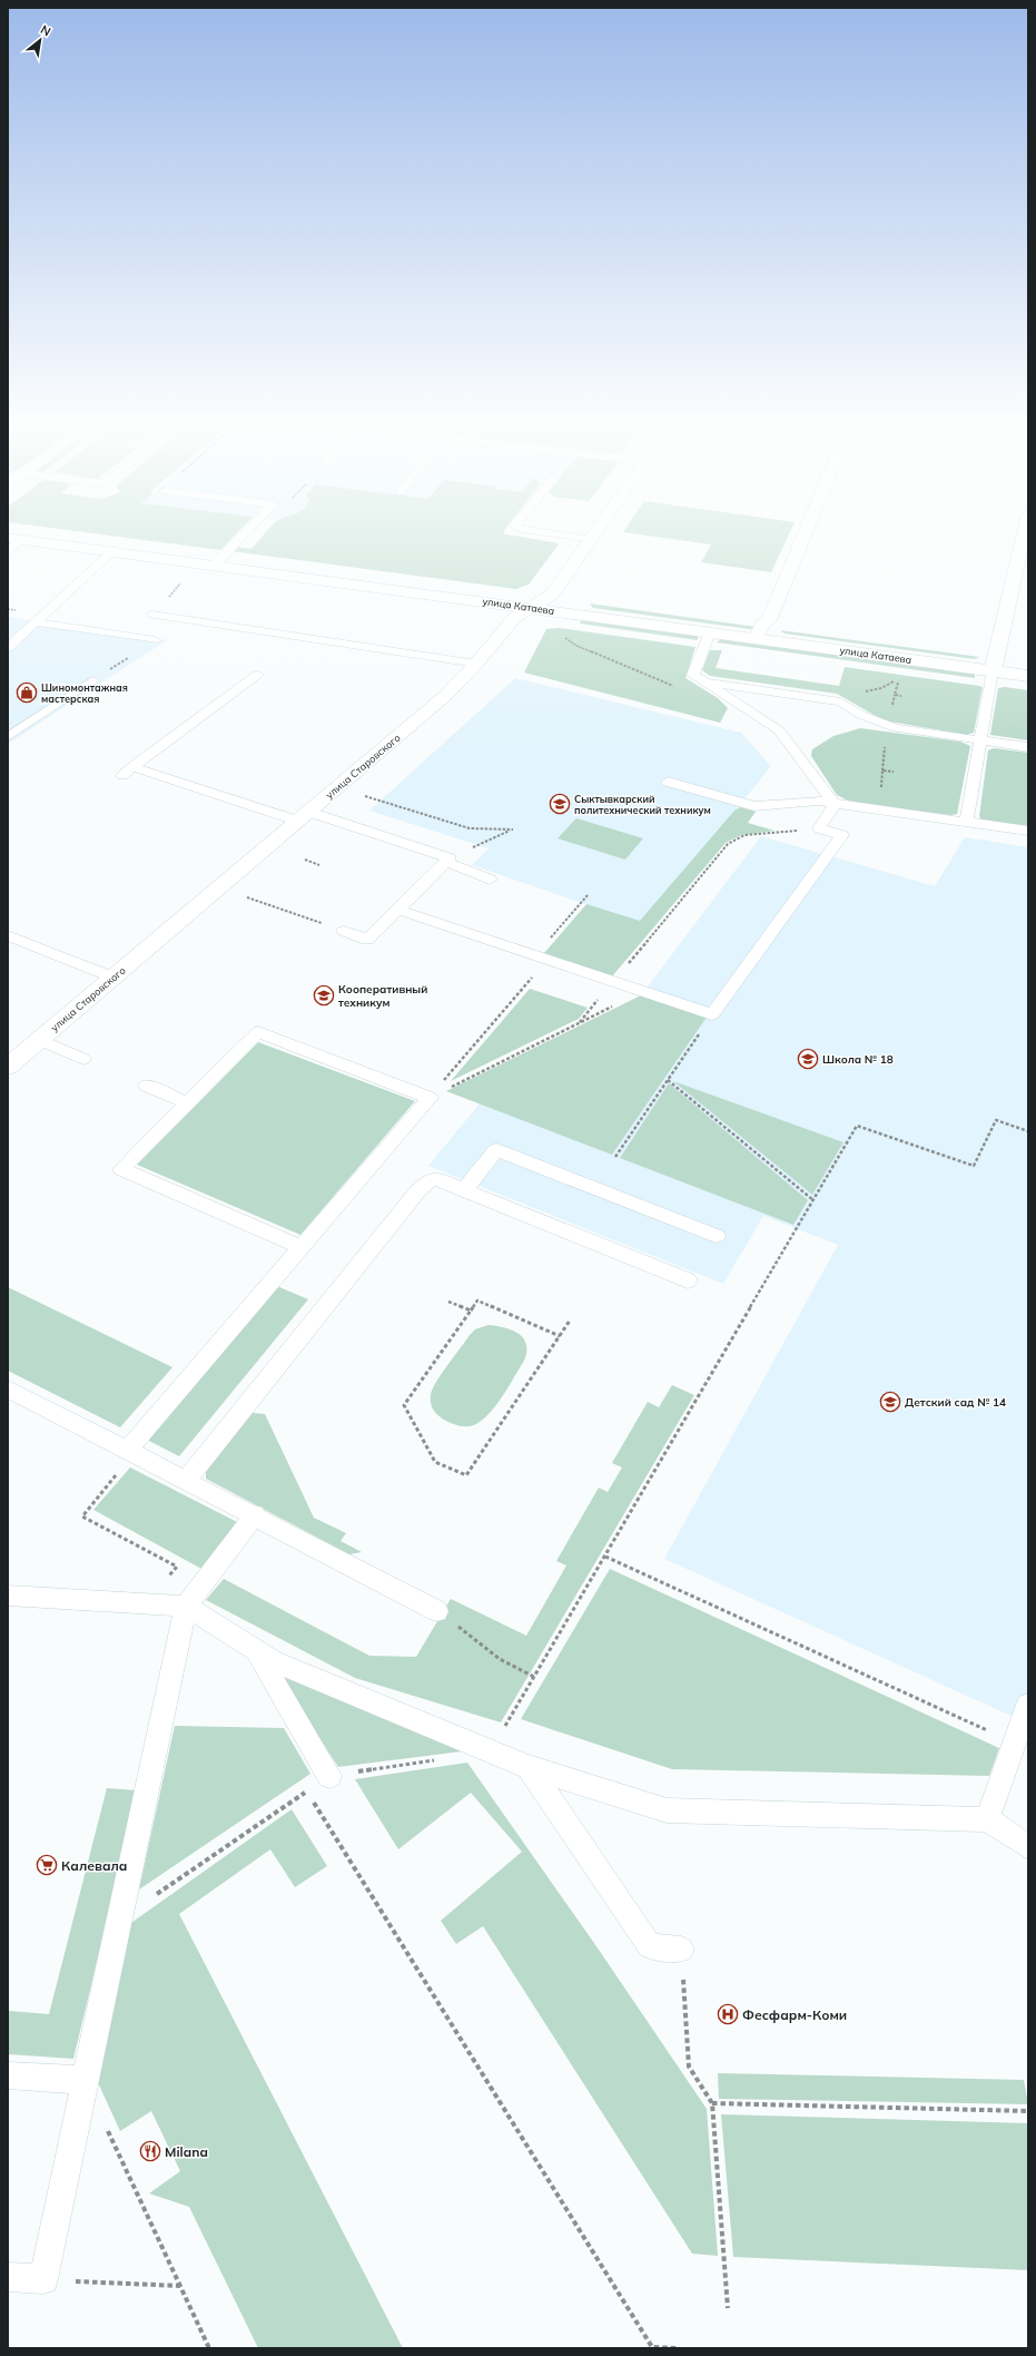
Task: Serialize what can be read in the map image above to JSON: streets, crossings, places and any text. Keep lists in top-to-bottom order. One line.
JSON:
{"streets":{"street":["улица Катаева","улица Старовского"]},"crossings":[["улица Катаева","улица Старовского"]],"places":{"shop":["Шиномонтажная мастерская"],"school or university":["Сыктывкарский политехнический техникум","Кооперативный техникум","Школа № 18","Детский сад № 14"],"supermarket":["Калевала"],"hospital":["Фесфарм-Коми"],"restaurant":["Milana"]},"north":"top right"}
